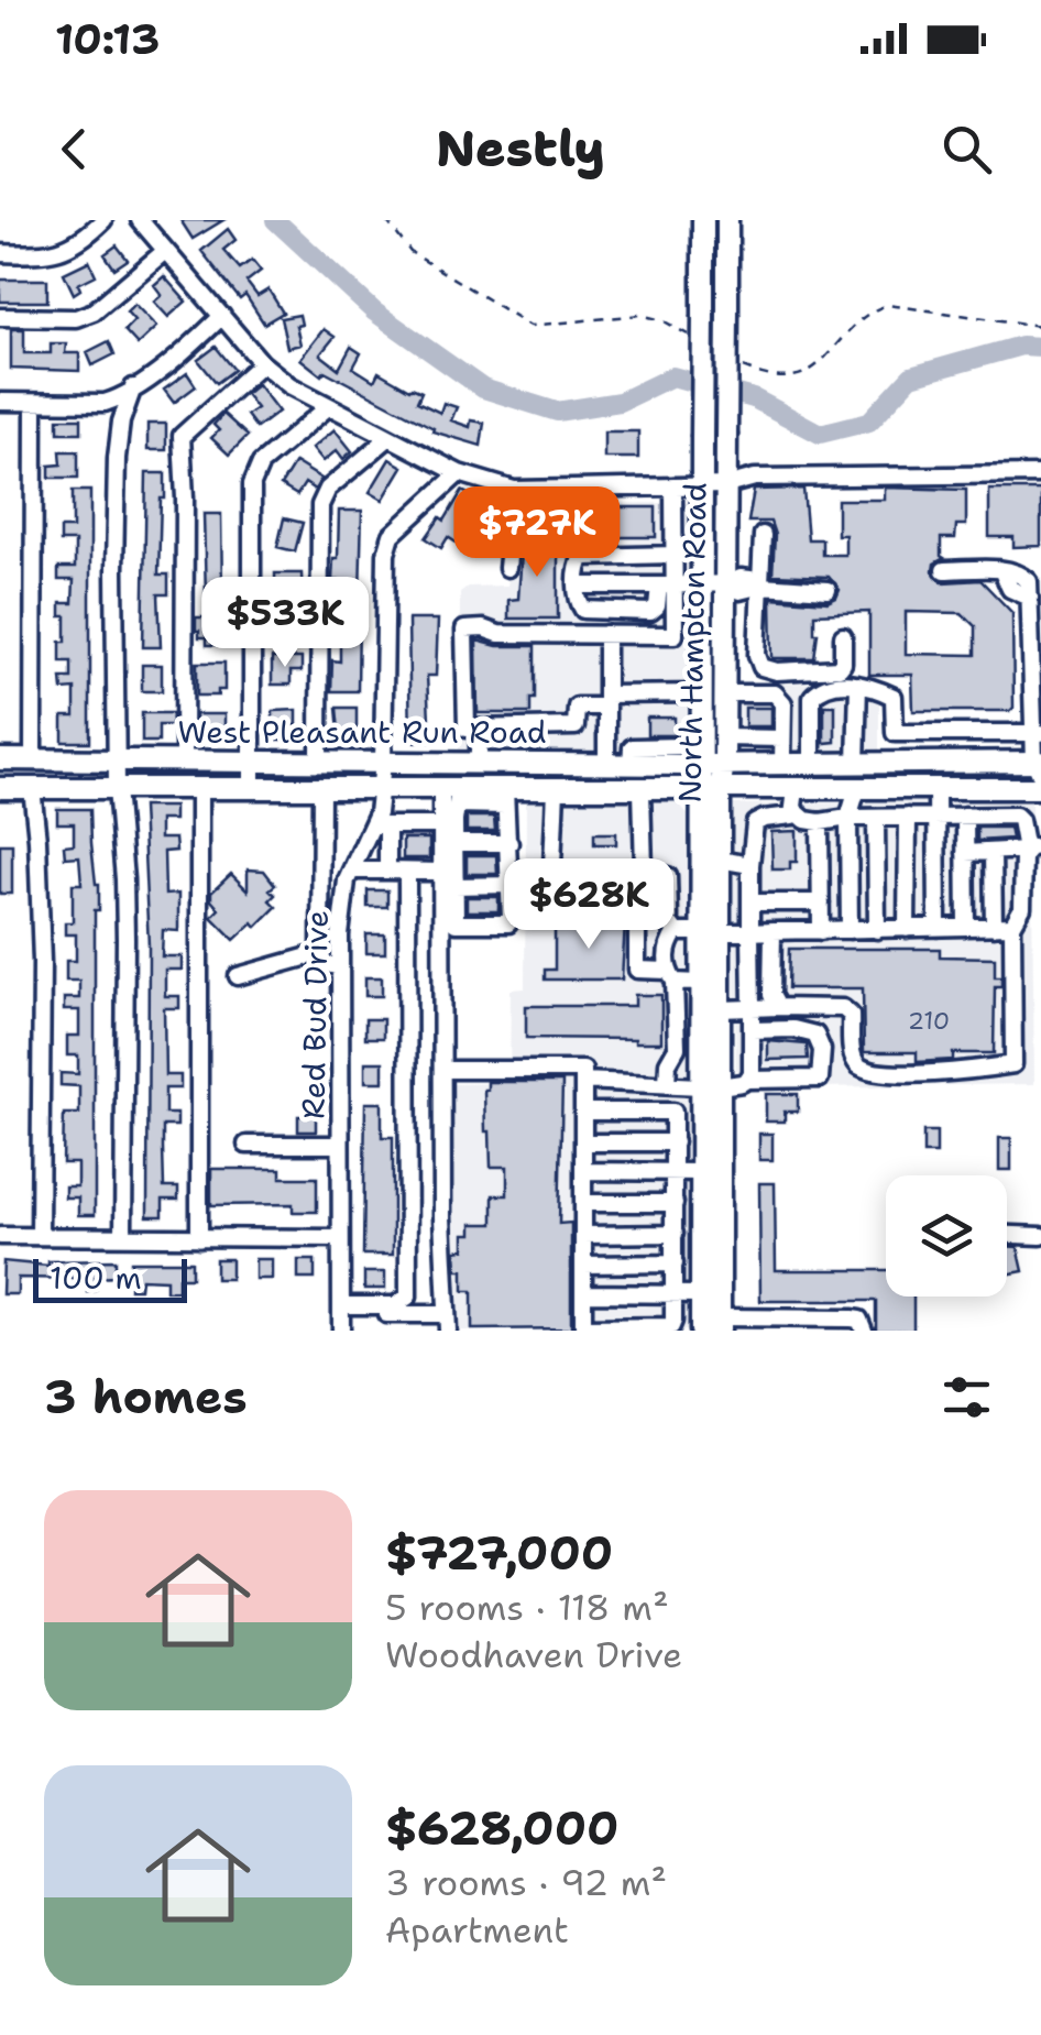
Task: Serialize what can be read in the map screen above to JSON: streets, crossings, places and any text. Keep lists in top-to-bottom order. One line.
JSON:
{"streets":{"main road":["North Hampton Road","West Pleasant Run Road"],"street":["Red Bud Drive"]},"crossings":[["North Hampton Road","West Pleasant Run Road"],["West Pleasant Run Road","Red Bud Drive"]],"house_numbers":["210"],"scale_bar":"100 m","page":{"status":"10:13","header":"Nestly","price":["$727K","$533K","$628K"],"scale":"100 m","heading":"3 homes","list":[{"name":"$727,000","note":"5 rooms · 118 m² · Woodhaven Drive"},{"name":"$628,000","note":"3 rooms · 92 m² · Apartment"}]}}
